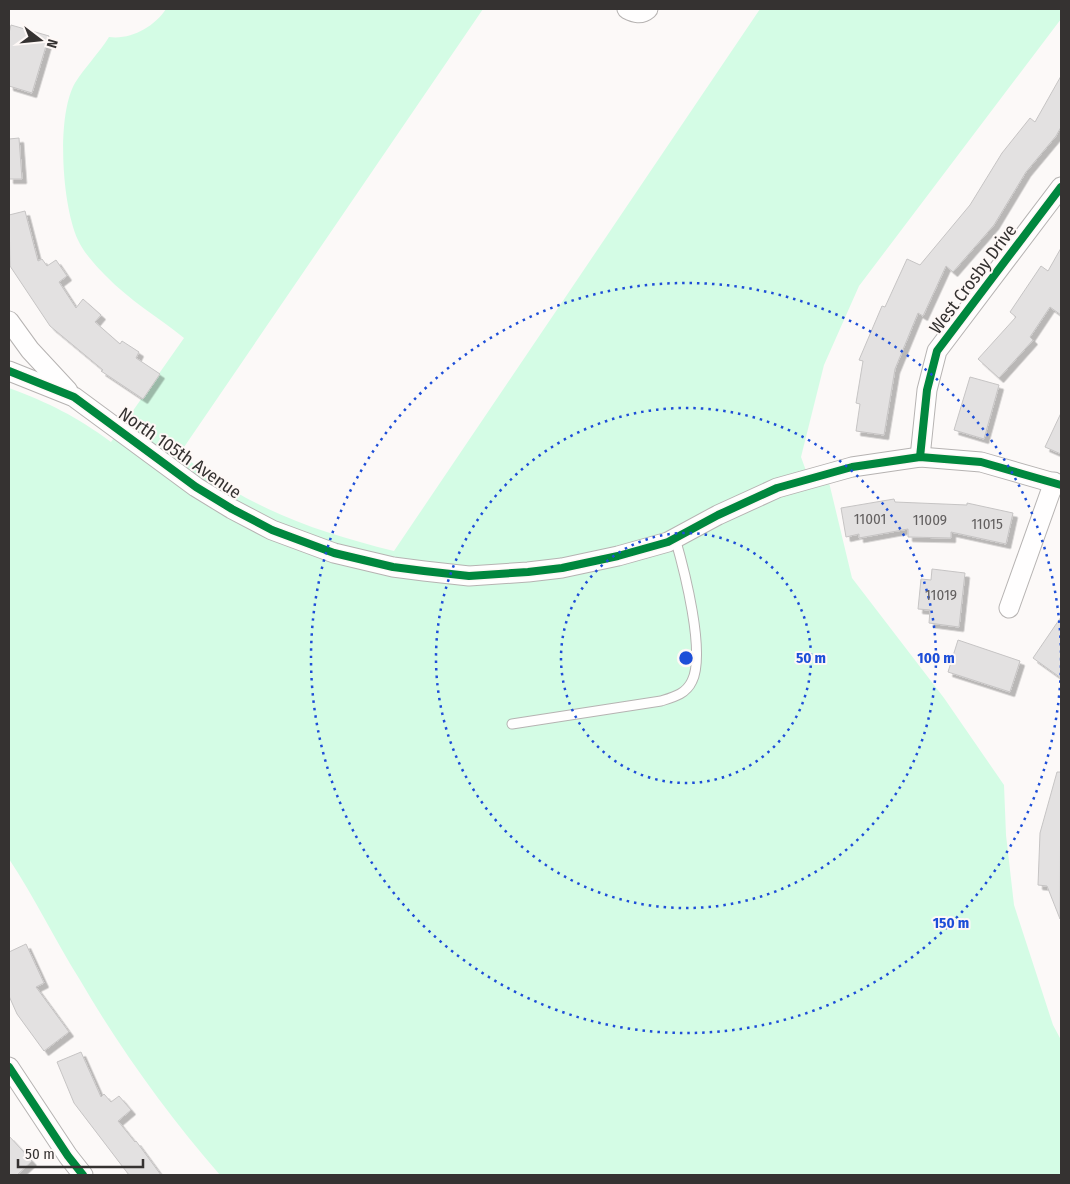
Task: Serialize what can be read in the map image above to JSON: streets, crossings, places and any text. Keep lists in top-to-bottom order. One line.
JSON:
{"streets":{"street":["West Crosby Drive","North 105th Avenue"]},"crossings":[["West Crosby Drive","North 105th Avenue"]],"house_numbers":["11001","11009","11015","11019"],"scale_bar":"50 m","north":"right","rings":["50 m","100 m","150 m"]}
